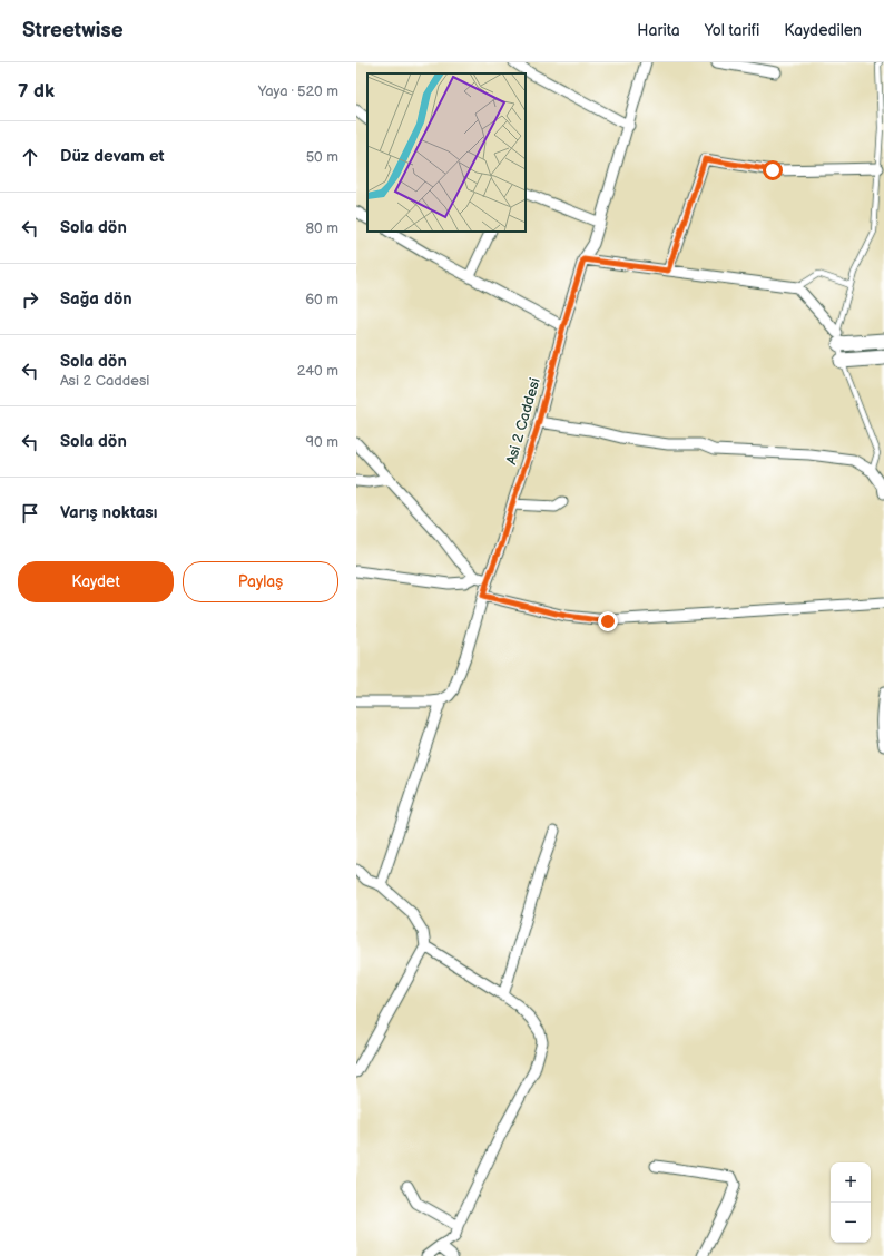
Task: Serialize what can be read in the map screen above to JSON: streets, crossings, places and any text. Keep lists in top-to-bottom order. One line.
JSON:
{"streets":{"street":["Asi 2 Caddesi"]},"page":{"header":"Streetwise","nav":["Harita","Yol tarifi","Kaydedilen"],"heading":["7 dk","Yaya · 520 m"],"list":[["Düz devam et","50 m"],["Sola dön","80 m"],["Sağa dön","60 m"],["Sola dön","Asi 2 Caddesi","240 m"],["Sola dön","90 m"],"Varış noktası"],"buttons":["Kaydet","Paylaş"],"map_buttons":["+","−"]}}
